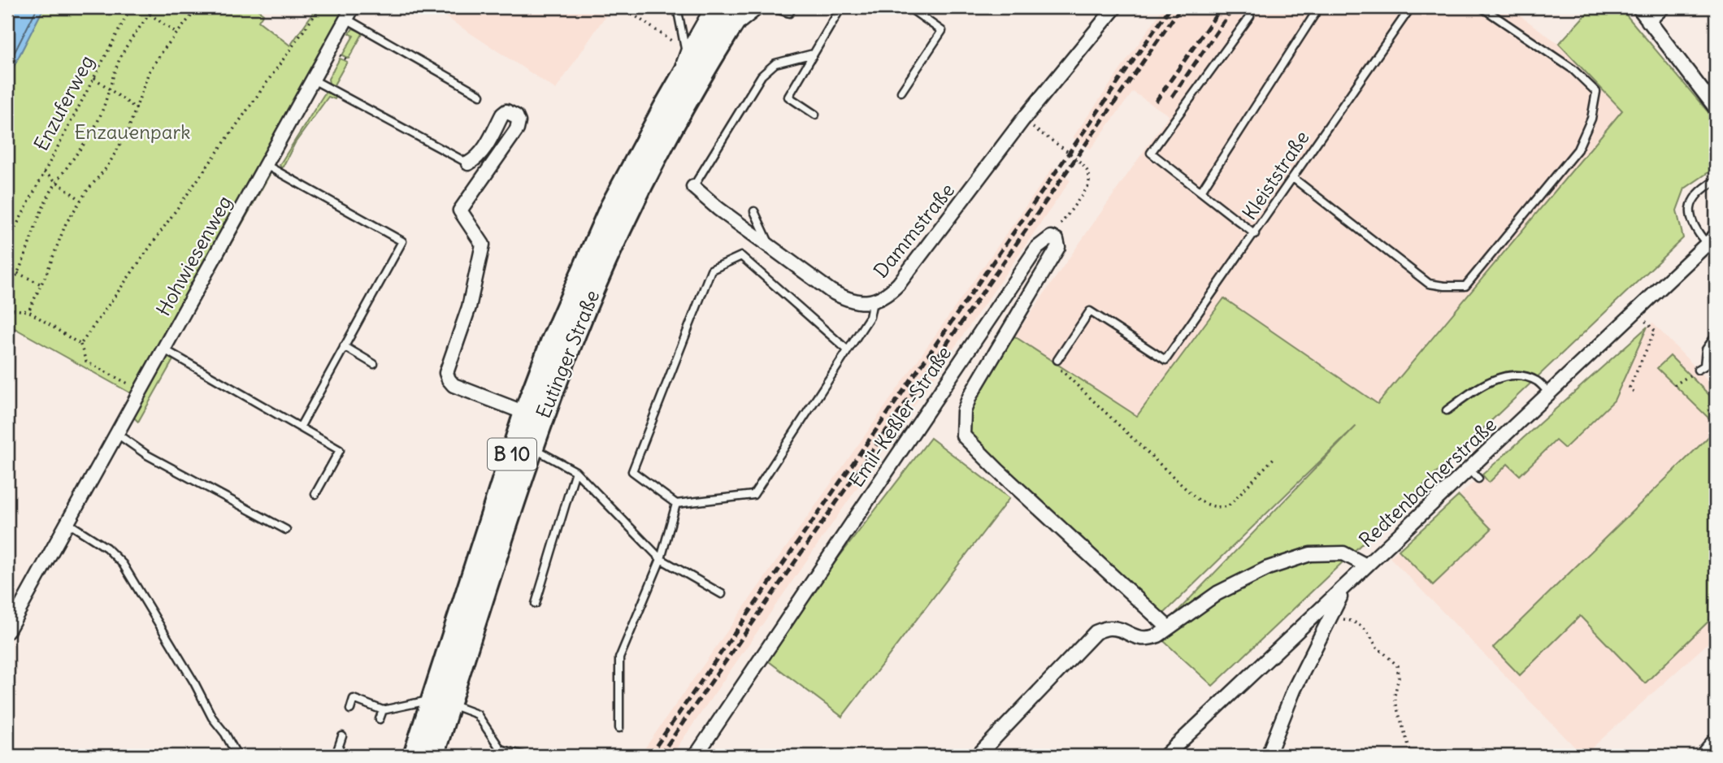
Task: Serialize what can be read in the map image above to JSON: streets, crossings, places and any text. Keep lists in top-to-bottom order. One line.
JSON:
{"streets":{"main road":["Eutinger Straße","B 10"],"street":["Dammstraße","Hohwiesenweg","Emil-Keßler-Straße","Redtenbacherstraße"],"lane":["Kleiststraße"],"path":["Enzuferweg"]},"parks":["Enzauenpark"]}
